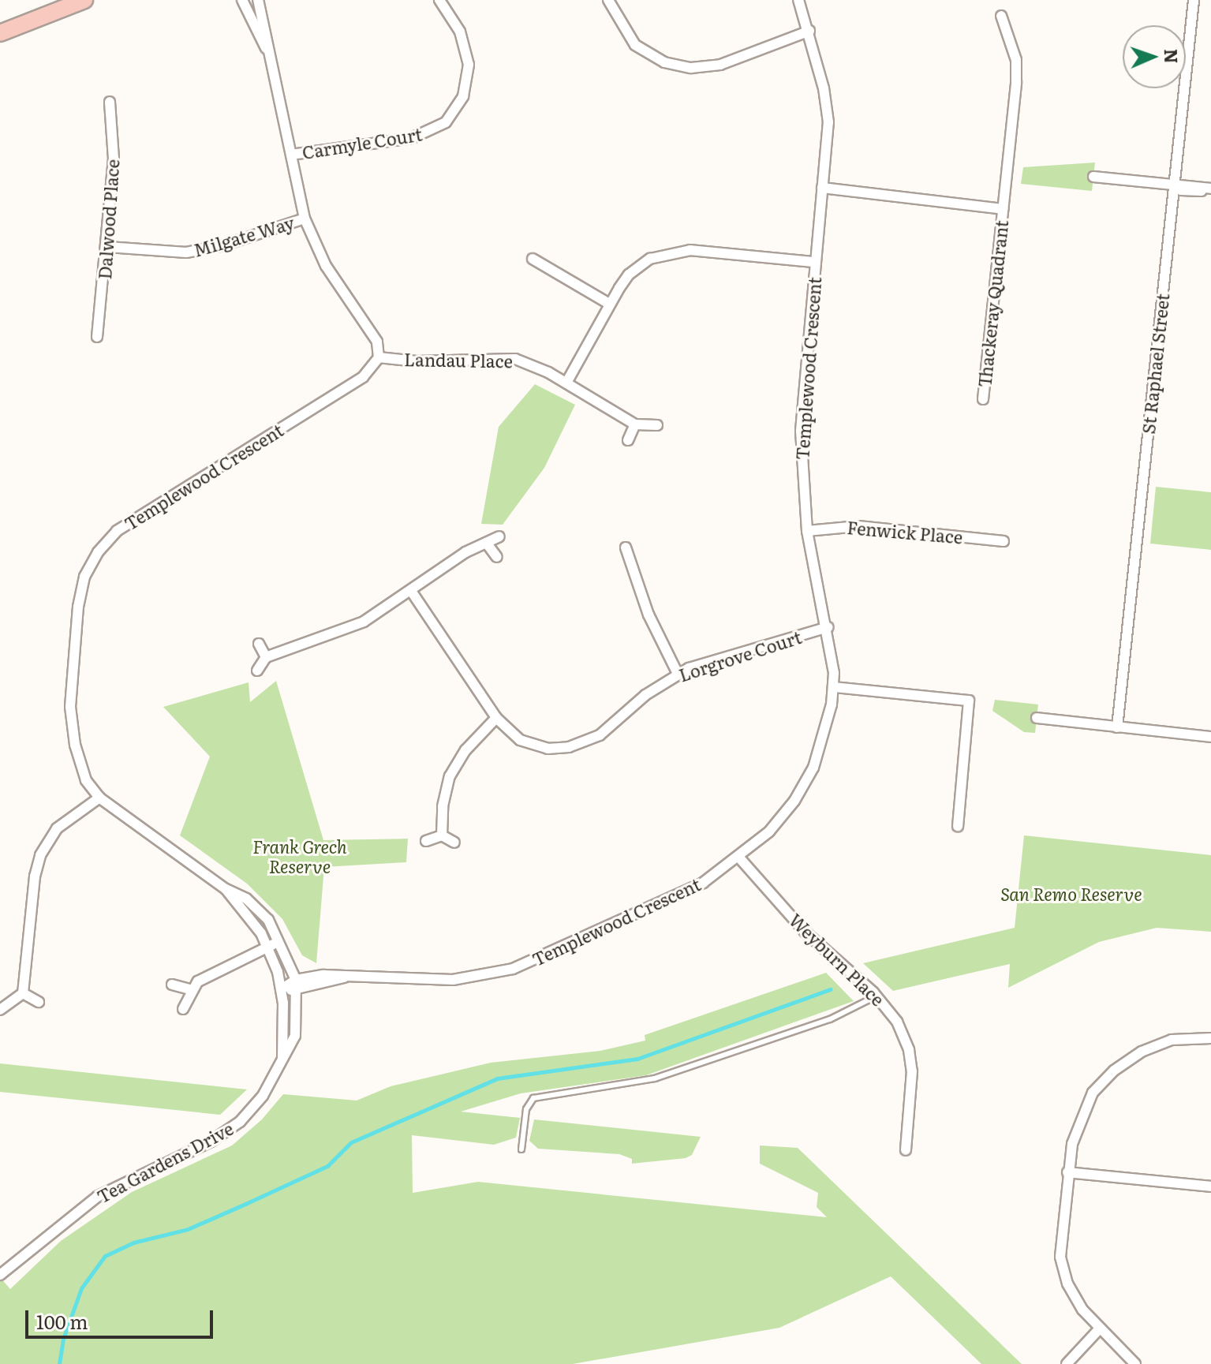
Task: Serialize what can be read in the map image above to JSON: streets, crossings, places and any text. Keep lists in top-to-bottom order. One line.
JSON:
{"streets":{"street":["Carmyle Court","Dalwood Place","Milgate Way","Thackeray Quadrant","Landau Place","St Raphael Street","Templewood Crescent","Fenwick Place","Lorgrove Court","Weyburn Place","Tea Gardens Drive"]},"crossings":[["Dalwood Place","Milgate Way"],["Thackeray Quadrant","Templewood Crescent"],["Landau Place","Templewood Crescent"],["Templewood Crescent","Fenwick Place"],["Templewood Crescent","Lorgrove Court"],["Templewood Crescent","Weyburn Place"],["Templewood Crescent","Tea Gardens Drive"]],"parks":["Frank Grech Reserve","San Remo Reserve"],"scale_bar":"100 m","north":"right"}
